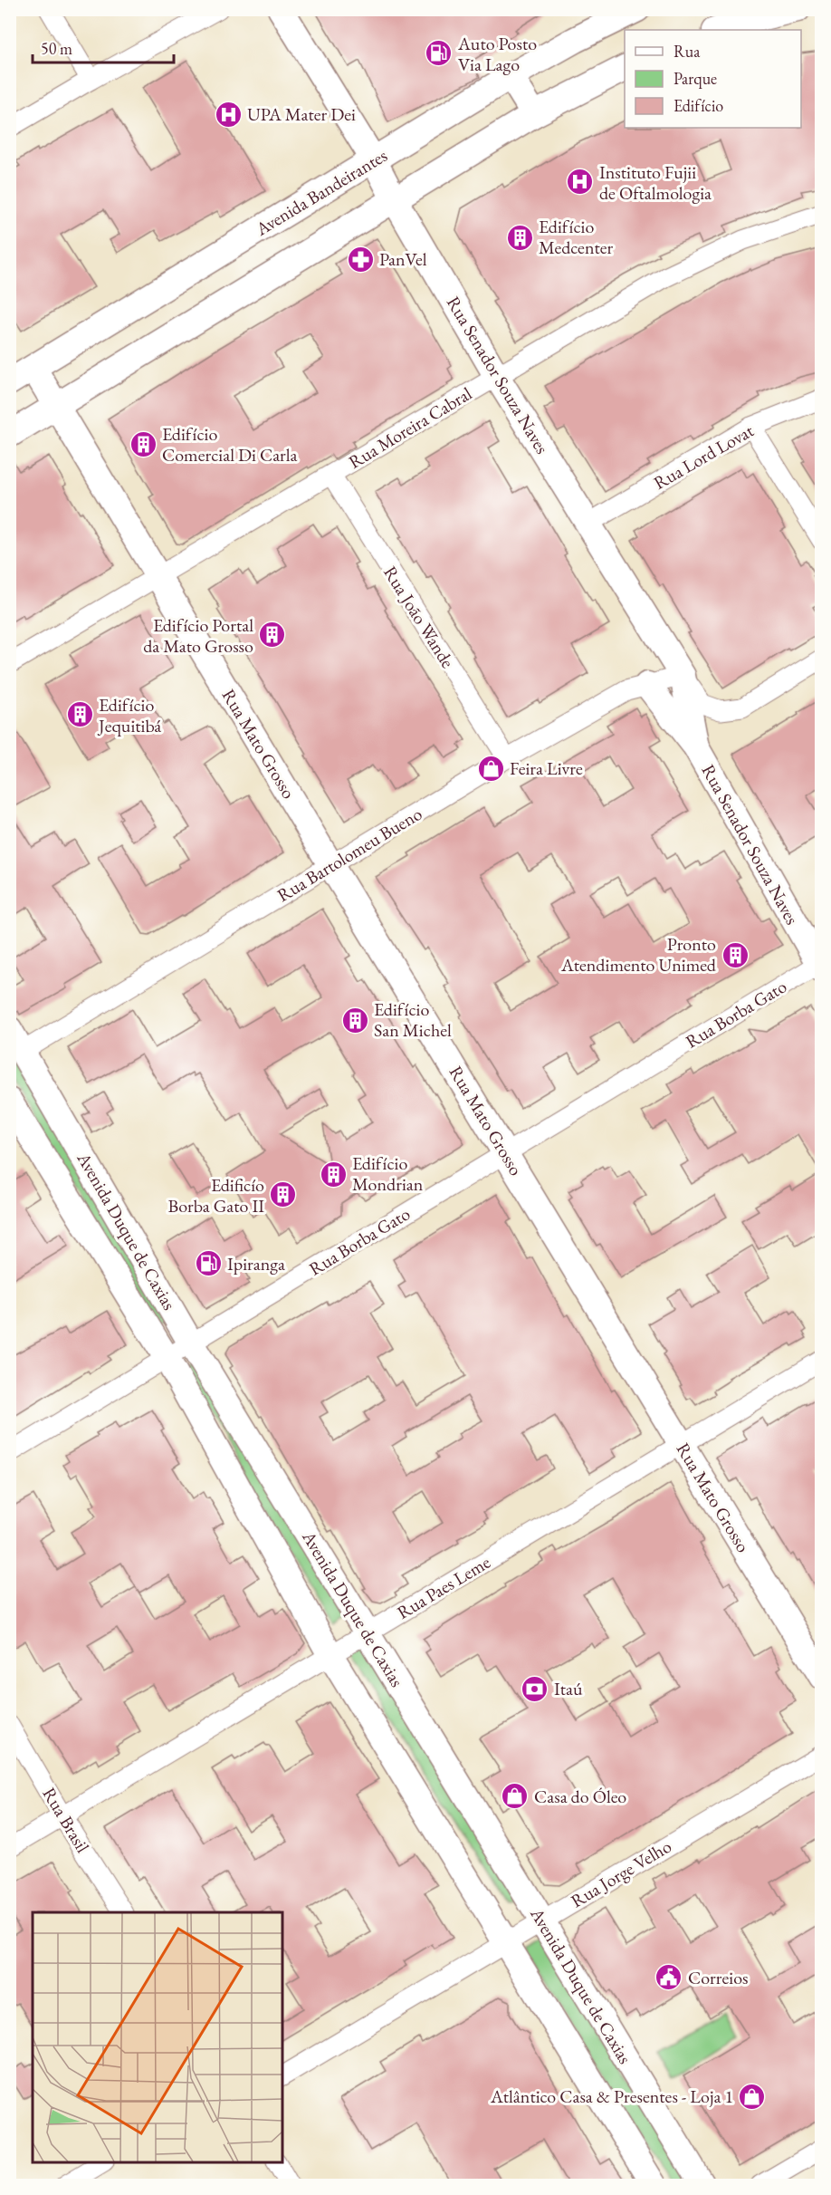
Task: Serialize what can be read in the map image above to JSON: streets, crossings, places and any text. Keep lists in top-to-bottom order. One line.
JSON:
{"streets":{"main road":["Avenida Bandeirantes","Rua Senador Souza Naves","Rua Mato Grosso","Avenida Duque de Caxias"],"street":["Rua Moreira Cabral","Rua Lord Lovat","Rua João Wande","Rua Bartolomeu Bueno","Rua Borba Gato","Rua Paes Leme","Rua Brasil","Rua Jorge Velho"]},"crossings":[["Avenida Bandeirantes","Rua Senador Souza Naves"],["Avenida Bandeirantes","Rua Mato Grosso"],["Rua Senador Souza Naves","Rua Moreira Cabral"],["Rua Senador Souza Naves","Rua Lord Lovat"],["Rua Senador Souza Naves","Rua Bartolomeu Bueno"],["Rua Senador Souza Naves","Rua Borba Gato"],["Rua Moreira Cabral","Rua João Wande"],["Rua Moreira Cabral","Rua Mato Grosso"],["Rua João Wande","Rua Bartolomeu Bueno"],["Rua Mato Grosso","Rua Bartolomeu Bueno"],["Rua Mato Grosso","Rua Borba Gato"],["Rua Mato Grosso","Rua Paes Leme"],["Rua Bartolomeu Bueno","Avenida Duque de Caxias"],["Rua Borba Gato","Avenida Duque de Caxias"],["Avenida Duque de Caxias","Rua Paes Leme"],["Avenida Duque de Caxias","Rua Jorge Velho"],["Rua Paes Leme","Rua Brasil"]],"places":{"fuel station":["Auto Posto Via Lago","Ipiranga"],"hospital":["UPA Mater Dei","Instituto Fujii de Oftalmologia"],"building":["Edifício Medcenter","Edifício Comercial Di Carla","Edifício Portal da Mato Grosso","Edifício Jequitibá","Pronto Atendimento Unimed","Edifício San Michel","Edifício Mondrian","Edificío Borba Gato II"],"pharmacy":["PanVel"],"shop":["Feira Livre","Casa do Óleo","Atlântico Casa & Presentes - Loja 1"],"bank":["Itaú"],"public building":["Correios"]},"legend":["Rua","Parque","Edifício"],"scale_bar":"50 m"}
